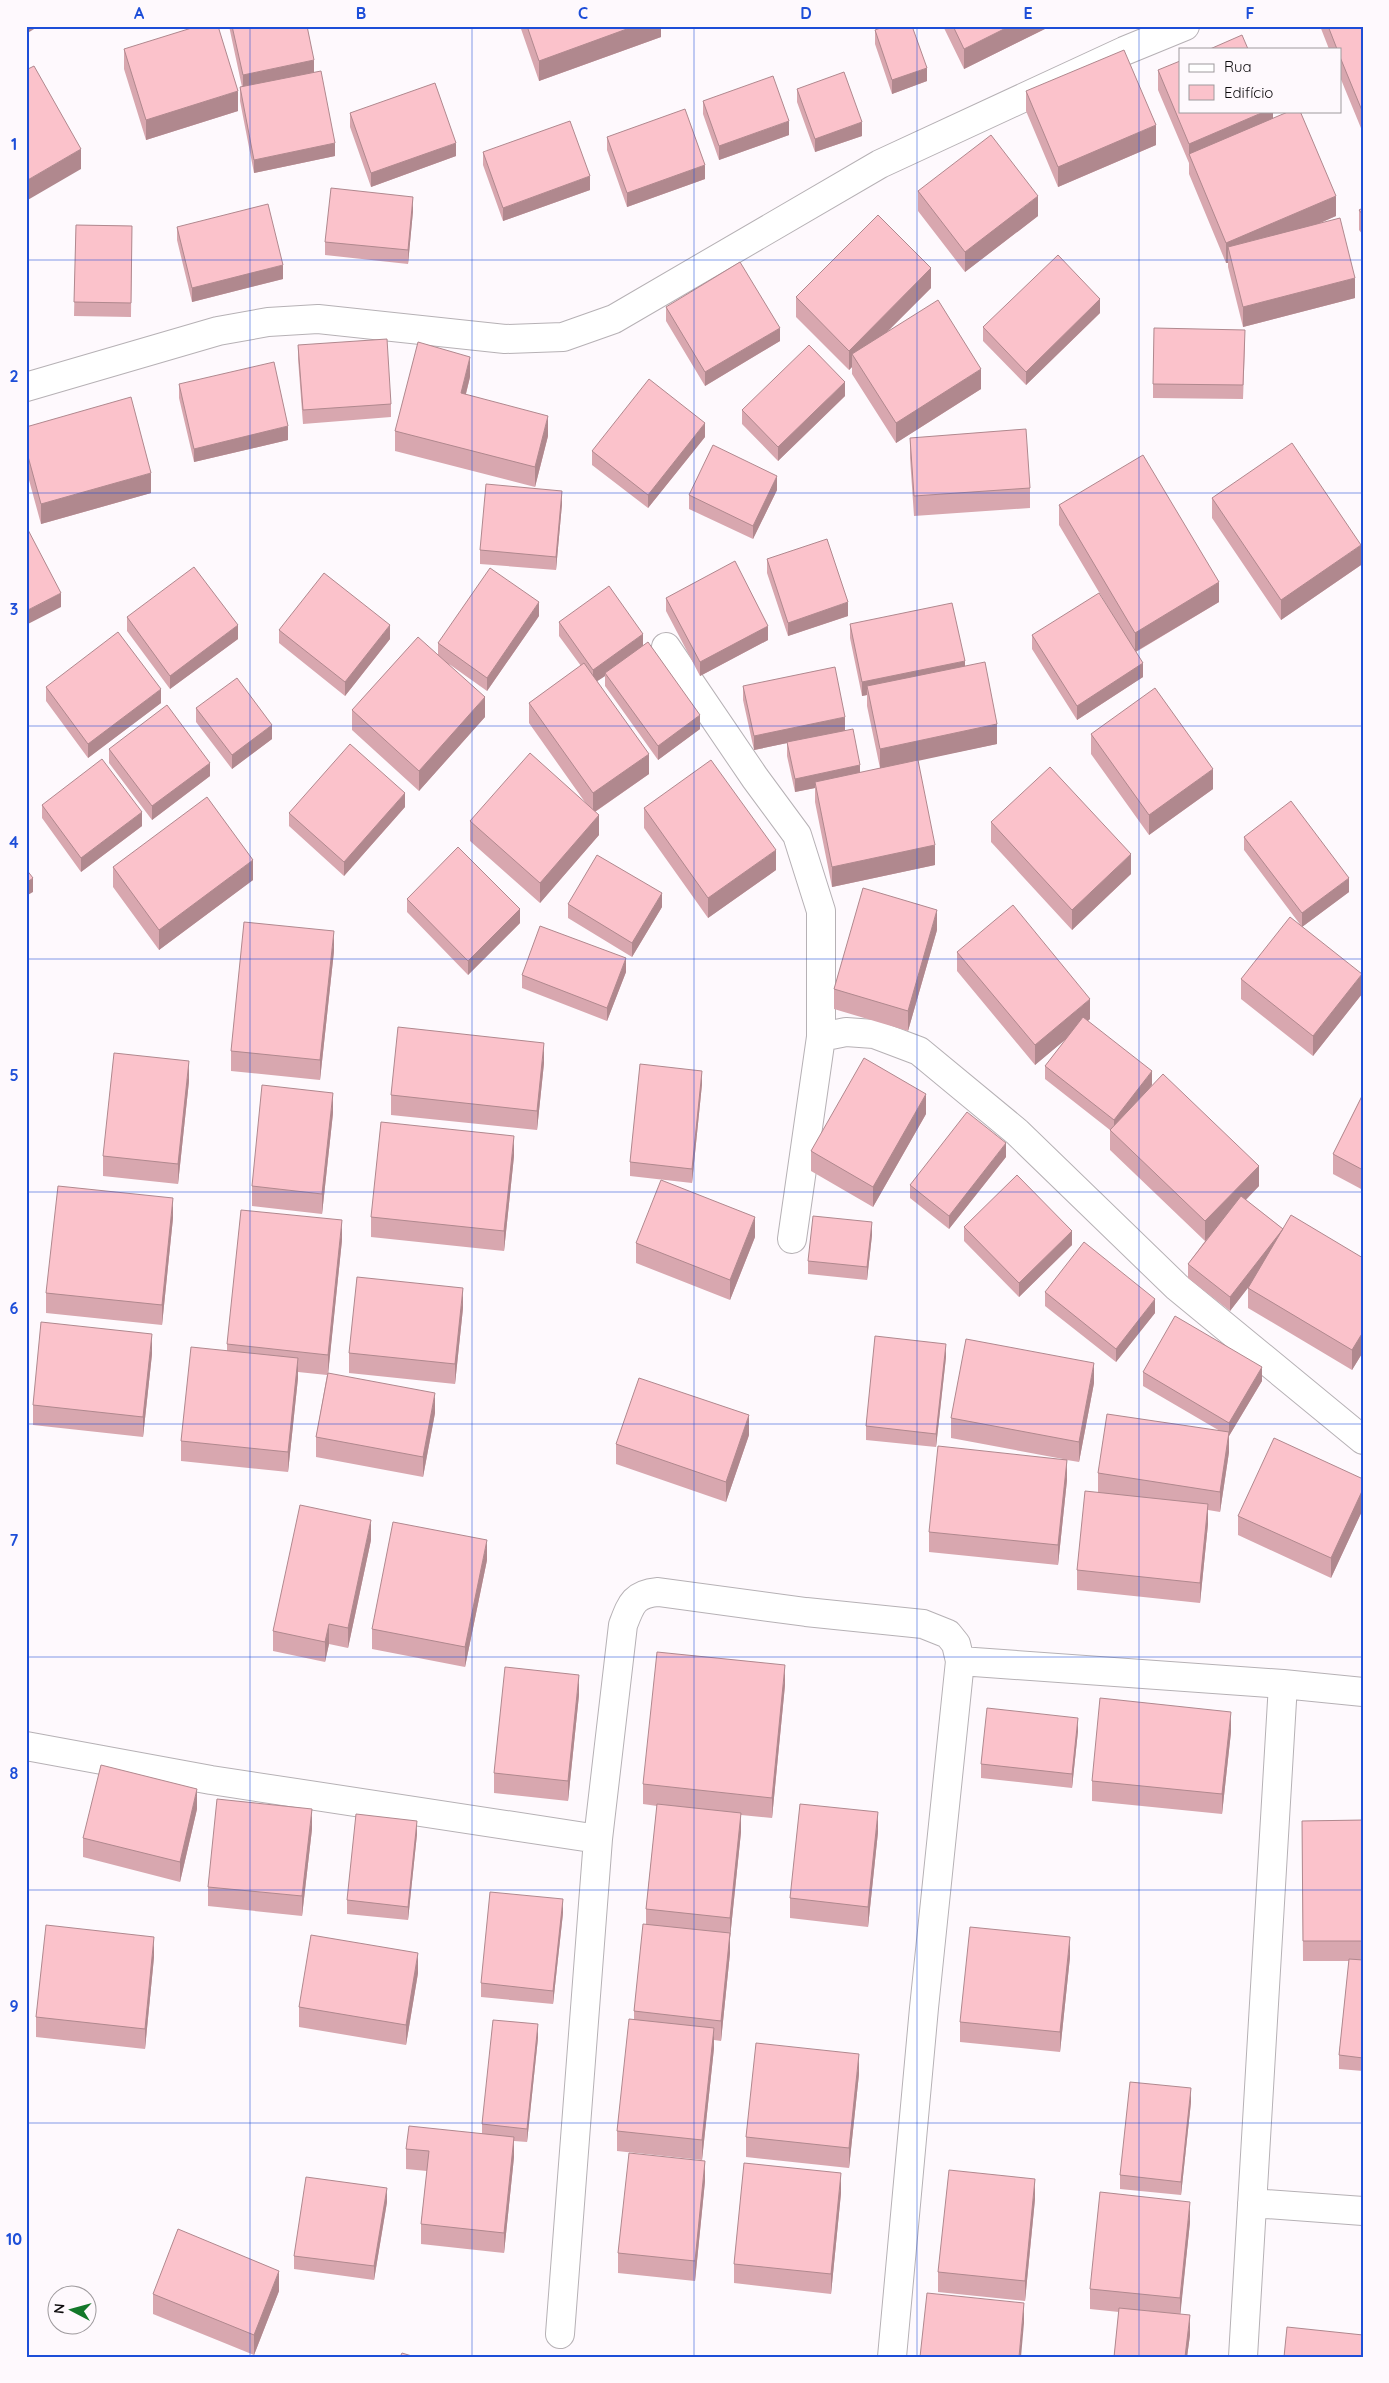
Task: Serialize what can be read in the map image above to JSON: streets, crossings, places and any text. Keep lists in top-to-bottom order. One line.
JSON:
{"legend":["Rua","Edifício"],"north":"left","grid":{"columns":["A","B","C","D","E","F"],"rows":["1","2","3","4","5","6","7","8","9","10"]}}
